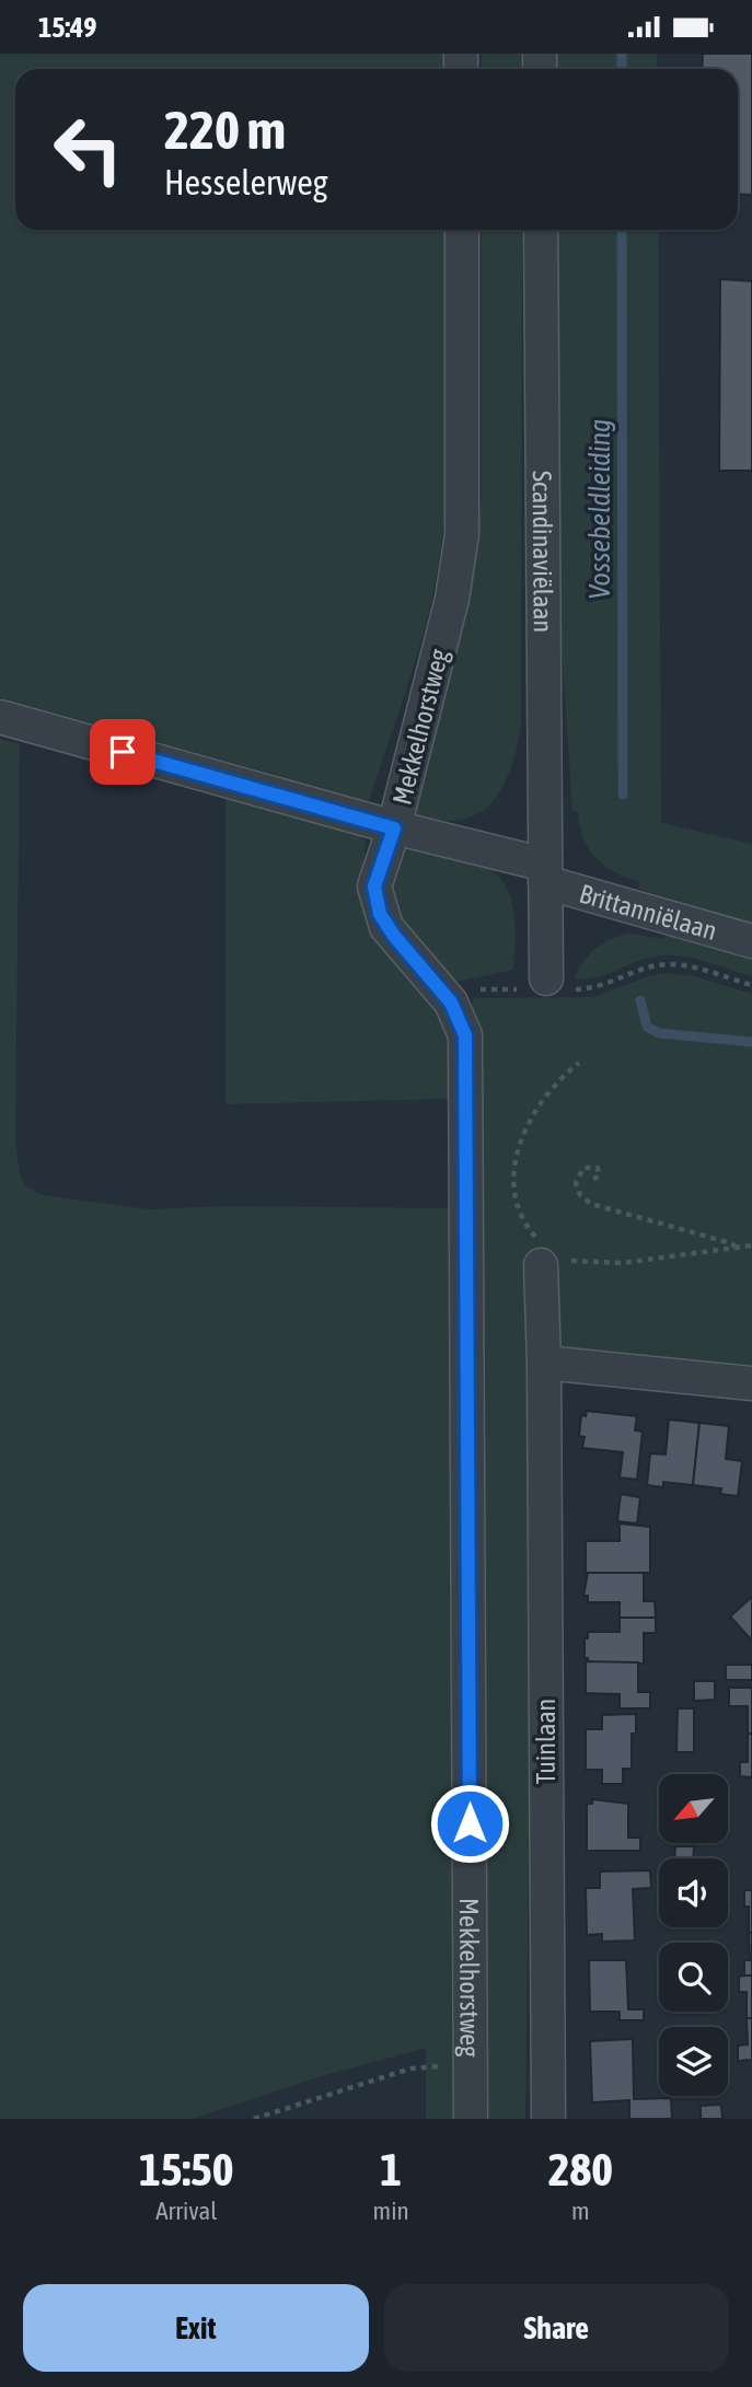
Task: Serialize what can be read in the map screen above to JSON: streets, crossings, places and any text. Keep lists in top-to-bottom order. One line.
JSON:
{"streets":{"street":["Scandinaviëlaan","Mekkelhorstweg","Brittanniëlaan","Tuinlaan"]},"crossings":[["Scandinaviëlaan","Brittanniëlaan"],["Mekkelhorstweg","Brittanniëlaan"]],"water":["Vossebeldleiding"],"north":"bottom left","page":{"status":"15:49","turn":["220 m","Hesselerweg"],"eta":["15:50","Arrival","1","min","280","m"],"buttons":["Exit","Share"]}}
